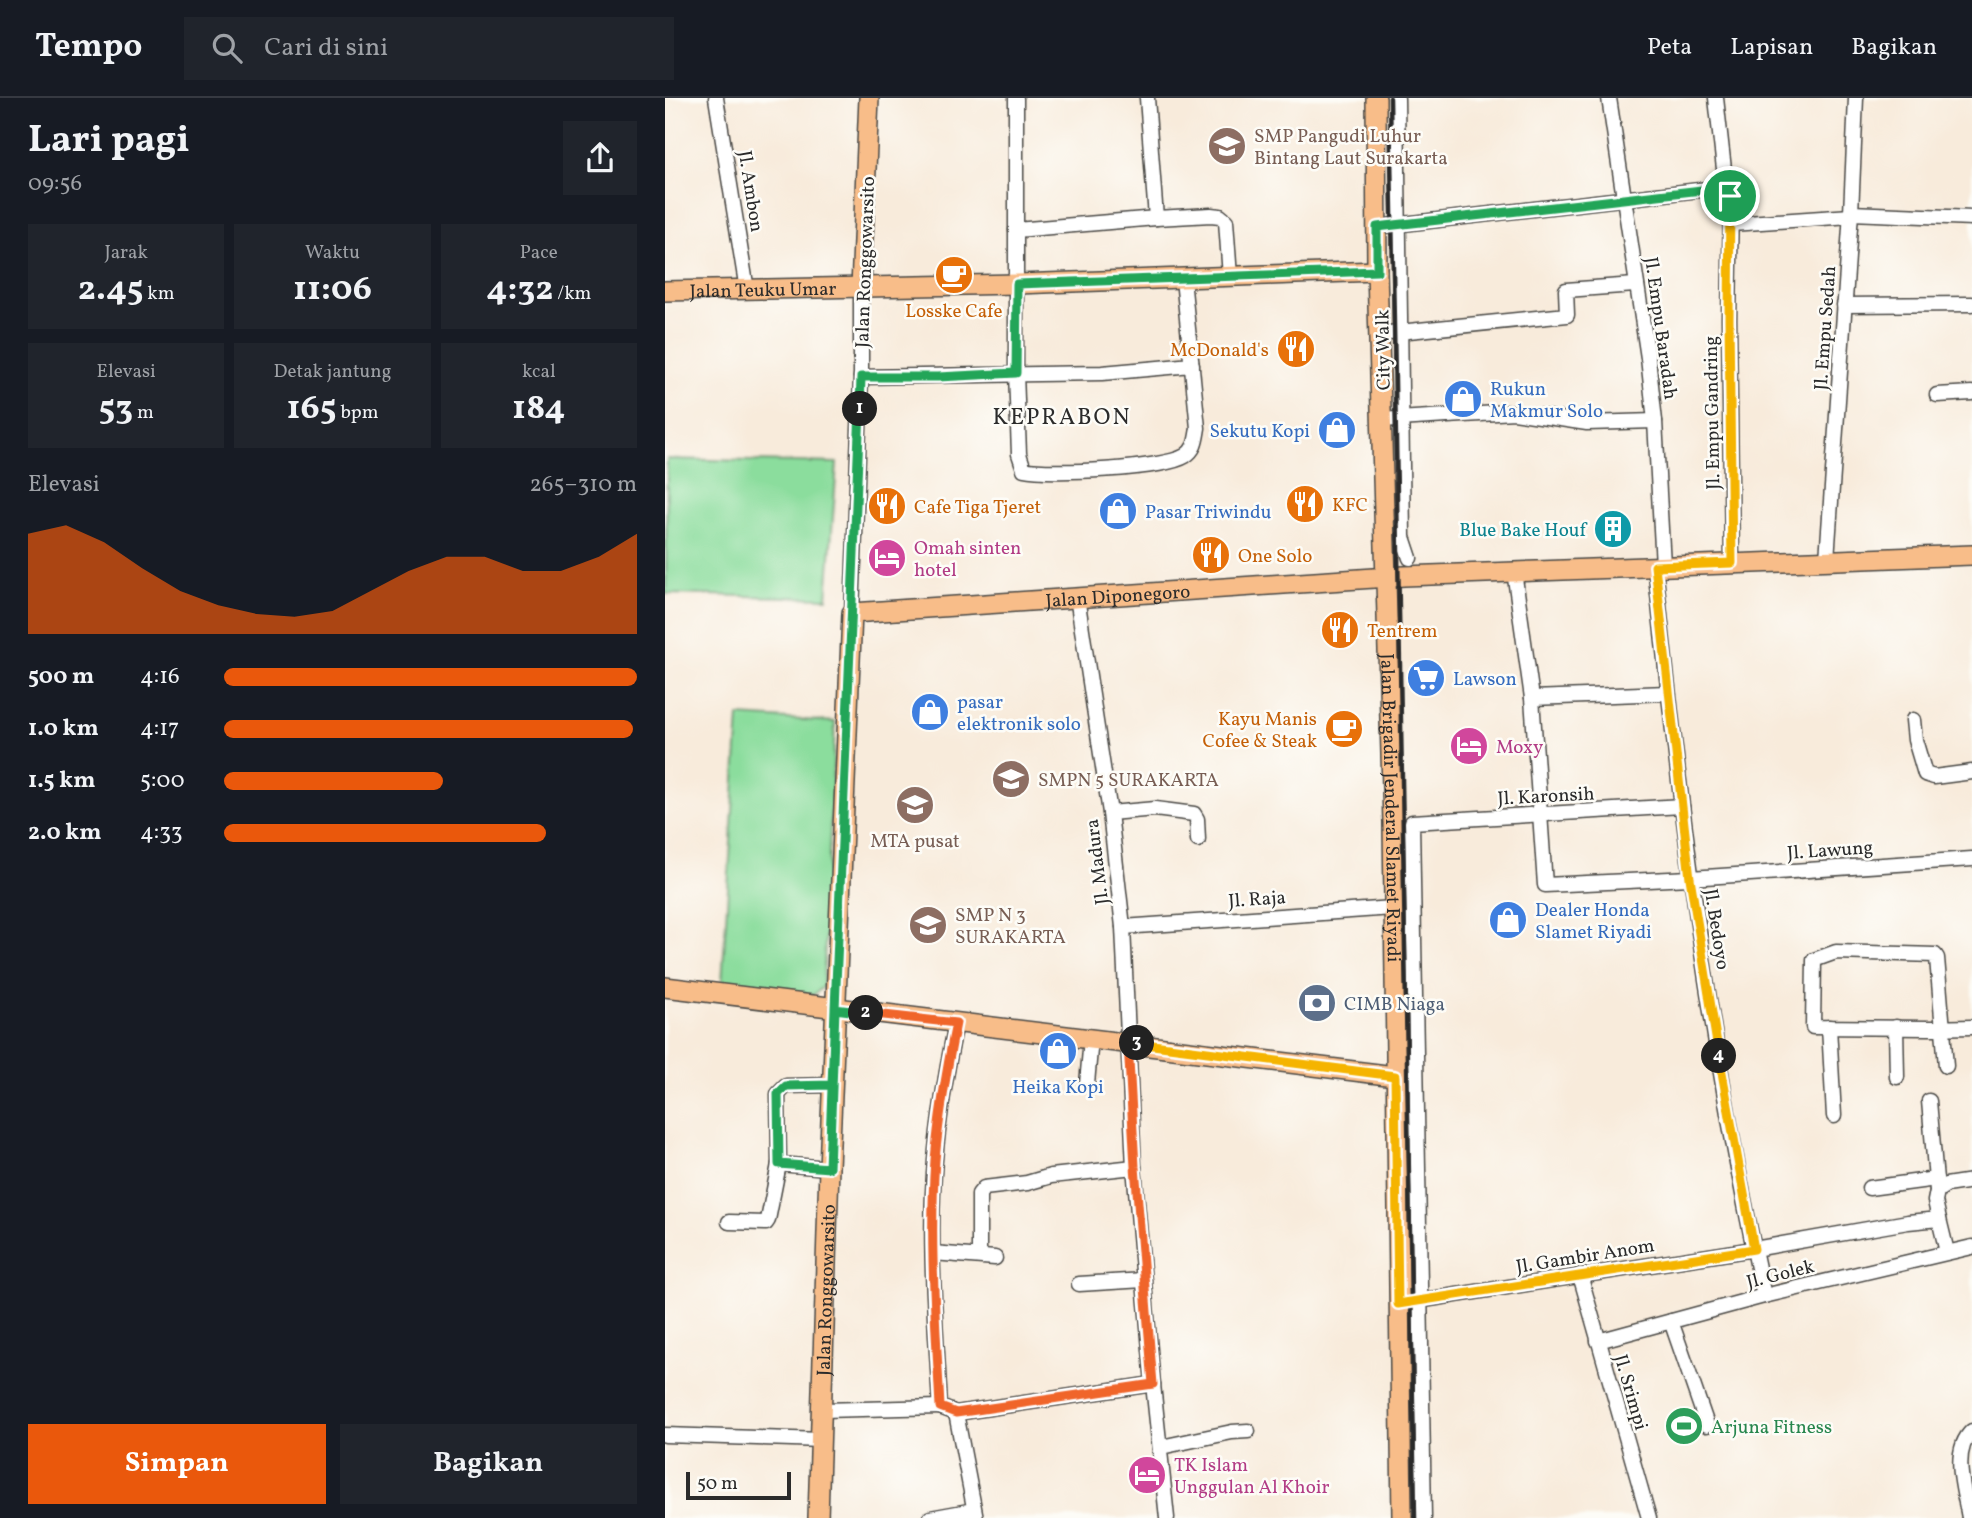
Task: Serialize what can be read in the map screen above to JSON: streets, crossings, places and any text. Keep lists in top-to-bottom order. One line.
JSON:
{"streets":{"main road":["Jalan Ronggowarsito","Jalan Teuku Umar","Jalan Diponegoro","Jalan Brigadir Jenderal Slamet Riyadi"],"street":["Jl. Ambon","Jl. Empu Baradah","Jl. Empu Sedah","City Walk","Jl. Empu Gandring","Jl. Karonsih","Jl. Lawung","Jl. Madura","Jl. Raja","Jl. Bedoyo","Jl. Gambir Anom","Jl. Golek","Jl. Srimpi"]},"crossings":[["Jl. Ambon","Jalan Teuku Umar"],["Jalan Ronggowarsito","Jalan Teuku Umar"],["Jalan Ronggowarsito","Jalan Diponegoro"],["Jalan Teuku Umar","Jalan Brigadir Jenderal Slamet Riyadi"],["Jl. Empu Baradah","Jalan Diponegoro"],["Jl. Empu Baradah","Jl. Bedoyo"],["Jl. Empu Sedah","Jalan Diponegoro"],["Jl. Empu Gandring","Jalan Diponegoro"],["Jalan Diponegoro","Jalan Brigadir Jenderal Slamet Riyadi"],["Jalan Diponegoro","Jl. Madura"],["Jalan Diponegoro","Jl. Bedoyo"],["Jl. Karonsih","Jalan Brigadir Jenderal Slamet Riyadi"],["Jl. Karonsih","Jl. Lawung"],["Jl. Karonsih","Jl. Bedoyo"],["Jalan Brigadir Jenderal Slamet Riyadi","Jl. Raja"],["Jalan Brigadir Jenderal Slamet Riyadi","Jl. Gambir Anom"],["Jl. Lawung","Jl. Bedoyo"],["Jl. Madura","Jl. Raja"],["Jl. Bedoyo","Jl. Gambir Anom"],["Jl. Bedoyo","Jl. Golek"],["Jl. Gambir Anom","Jl. Srimpi"],["Jl. Golek","Jl. Srimpi"]],"districts":["KEPRABON"],"places":{"school or university":["SMP Pangudi Luhur Bintang Laut Surakarta","SMPN 5 SURAKARTA","MTA pusat","SMP N 3 SURAKARTA"],"cafe":["Losske Cafe","Kayu Manis Cofee & Steak"],"restaurant":["McDonald's","KFC","Cafe Tiga Tjeret","One Solo","Tentrem"],"shop":["Rukun Makmur Solo","Sekutu Kopi","Pasar Triwindu","pasar elektronik solo","Dealer Honda Slamet Riyadi","Heika Kopi"],"building":["Blue Bake Houf"],"hotel":["Omah sinten hotel","Moxy","TK Islam Unggulan Al Khoir"],"supermarket":["Lawson"],"bank":["CIMB Niaga"],"sports":["Arjuna Fitness"]},"scale_bar":"50 m","page":{"header":"Tempo","search":"Cari di sini","nav":["Peta","Lapisan","Bagikan"],"heading":["Lari pagi","09:56"],"stats":[["Jarak","2.45 km"],["Waktu","11:06"],["Pace","4:32 /km"],["Elevasi","53 m"],["Detak jantung","165 bpm"],["kcal","184"]],"pins":["1","2","3","4"],"chart":["Elevasi","265–310 m"],"list":[{"name":"500 m","note":"4:16"},{"name":"1.0 km","note":"4:17"},{"name":"1.5 km","note":"5:00"},{"name":"2.0 km","note":"4:33"}],"buttons":["Simpan","Bagikan"],"scale":"50 m"}}
